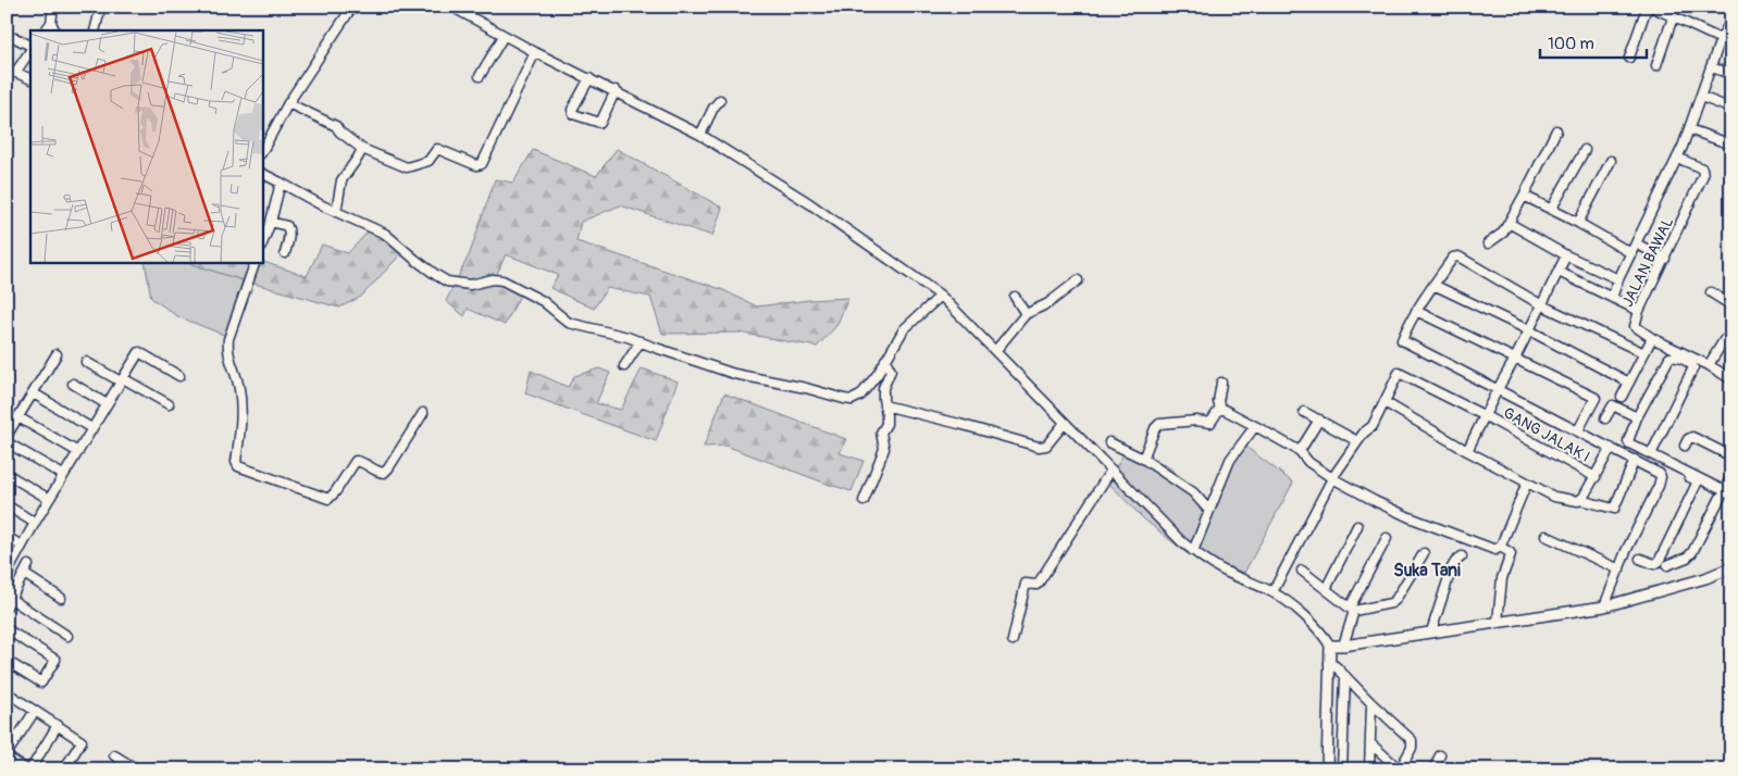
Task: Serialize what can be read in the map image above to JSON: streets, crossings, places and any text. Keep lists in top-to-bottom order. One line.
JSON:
{"streets":{"street":["JALAN BAWAL","GANG JALAK I"]},"districts":["Suka Tani"],"scale_bar":"100 m"}
